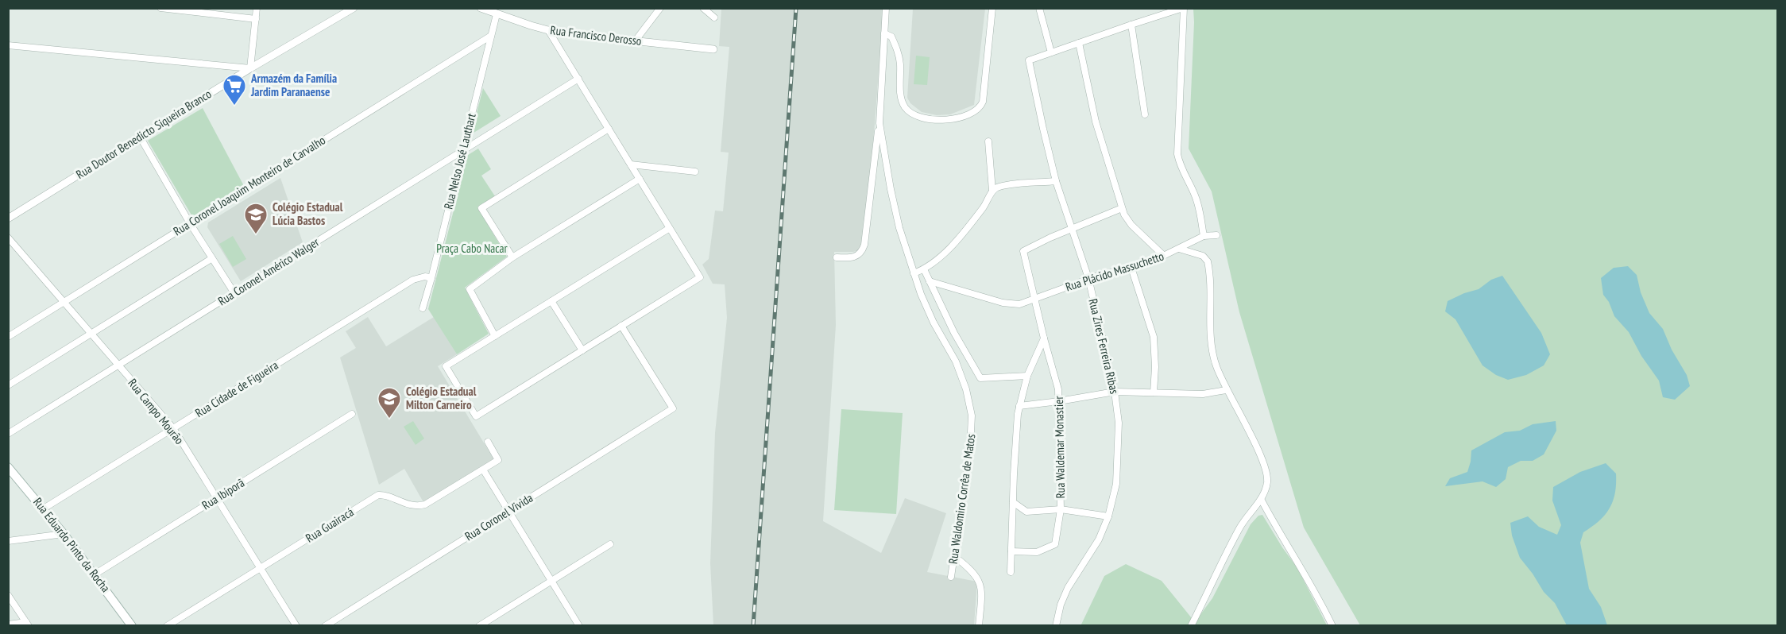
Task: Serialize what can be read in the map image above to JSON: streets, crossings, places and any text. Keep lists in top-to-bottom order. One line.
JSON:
{"streets":{"main road":["Rua Eduardo Pinto da Rocha"],"street":["Rua Francisco Derosso","Rua Doutor Benedicto Siqueira Branco","Rua Nelso José Lauthart","Rua Coronel Joaquim Monteiro de Carvalho","Rua Coronel Américo Walger","Rua Plácido Massuchetto","Rua Zires Ferreira Ribas","Rua Cidade de Figueira","Rua Campo Mourão","Rua Waldemar Monastier","Rua Ibiporã","Rua Waldomiro Corrêa de Matos","Rua Coronel Vivida","Rua Guairacá"]},"crossings":[["Rua Francisco Derosso","Rua Nelso José Lauthart"],["Rua Nelso José Lauthart","Rua Coronel Joaquim Monteiro de Carvalho"],["Rua Nelso José Lauthart","Rua Coronel Américo Walger"],["Rua Nelso José Lauthart","Rua Cidade de Figueira"],["Rua Coronel Joaquim Monteiro de Carvalho","Rua Campo Mourão"],["Rua Coronel Américo Walger","Rua Campo Mourão"],["Rua Plácido Massuchetto","Rua Zires Ferreira Ribas"],["Rua Plácido Massuchetto","Rua Waldemar Monastier"],["Rua Zires Ferreira Ribas","Rua Waldemar Monastier"],["Rua Cidade de Figueira","Rua Campo Mourão"],["Rua Cidade de Figueira","Rua Eduardo Pinto da Rocha"],["Rua Campo Mourão","Rua Ibiporã"],["Rua Campo Mourão","Rua Guairacá"],["Rua Ibiporã","Rua Eduardo Pinto da Rocha"]],"parks":["Praça Cabo Nacar"],"places":{"supermarket":["Armazém da Família Jardim Paranaense"],"school or university":["Colégio Estadual Lúcia Bastos","Colégio Estadual Milton Carneiro"]}}
